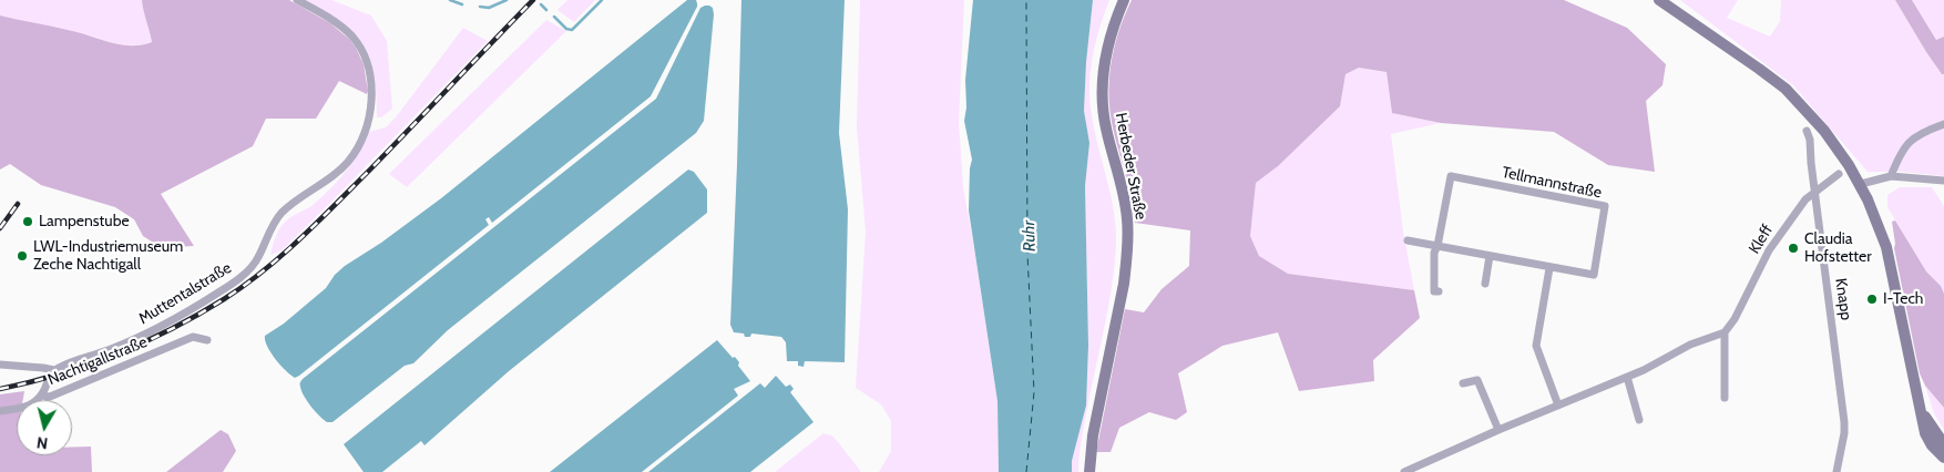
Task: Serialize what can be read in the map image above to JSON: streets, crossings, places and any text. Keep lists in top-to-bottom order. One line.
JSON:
{"streets":{"main road":["Herbeder Straße"],"street":["Tellmannstraße","Kleff","Muttentalstraße","Knapp","Nachtigallstraße"]},"crossings":[["Kleff","Knapp"]],"water":["Ruhr"],"places":["Lampenstube","Claudia Hofstetter","LWL-Industriemuseum Zeche Nachtigall","I-Tech"],"north":"bottom"}
